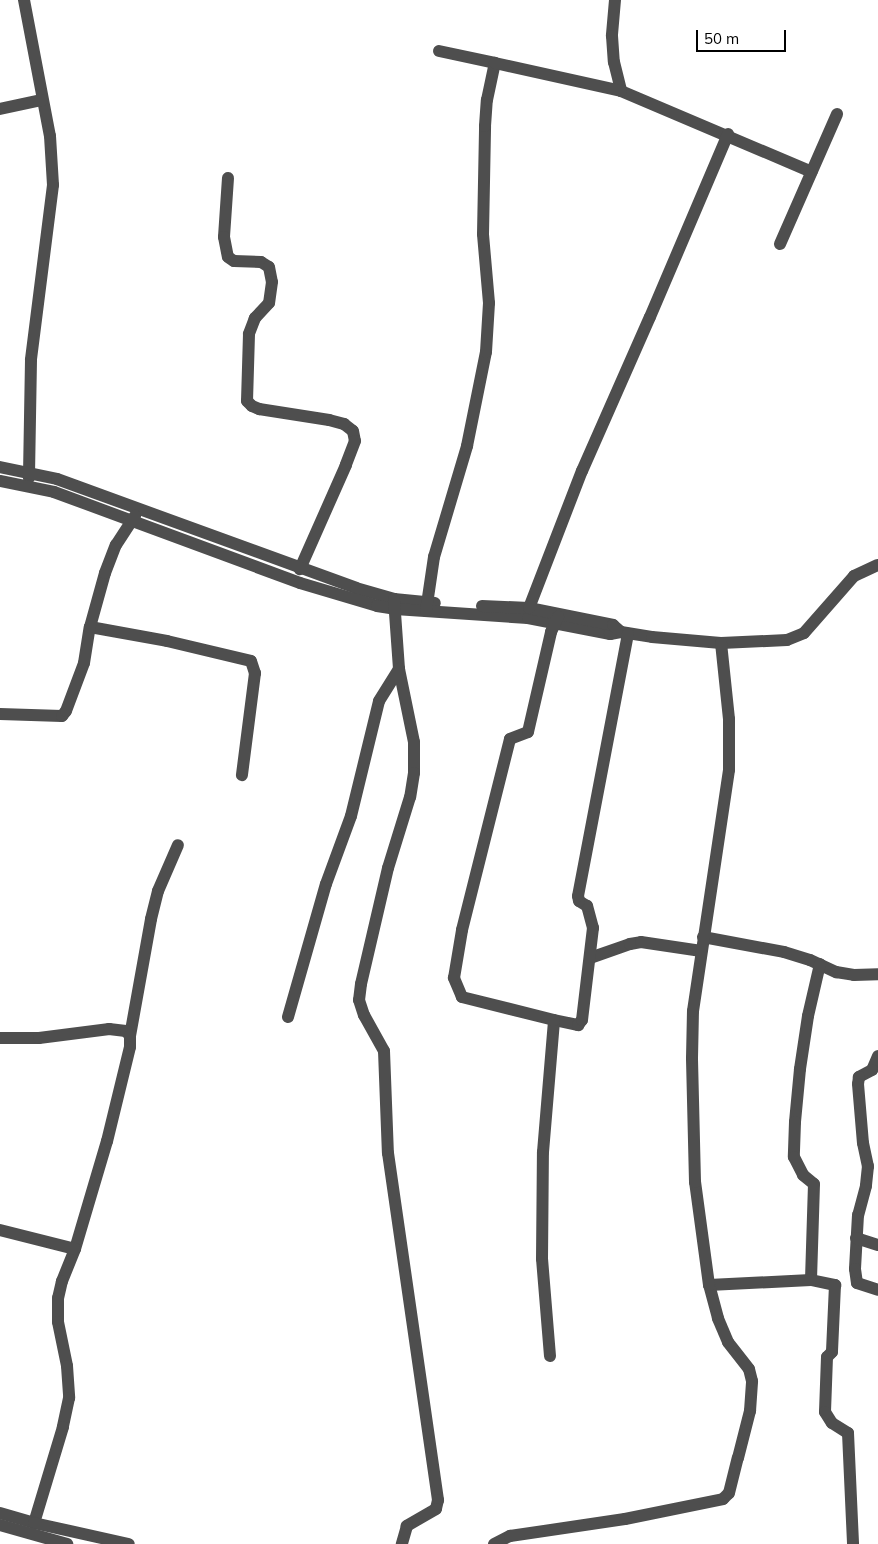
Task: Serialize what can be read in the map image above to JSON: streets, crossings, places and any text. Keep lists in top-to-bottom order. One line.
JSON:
{"scale_bar":"50 m"}
